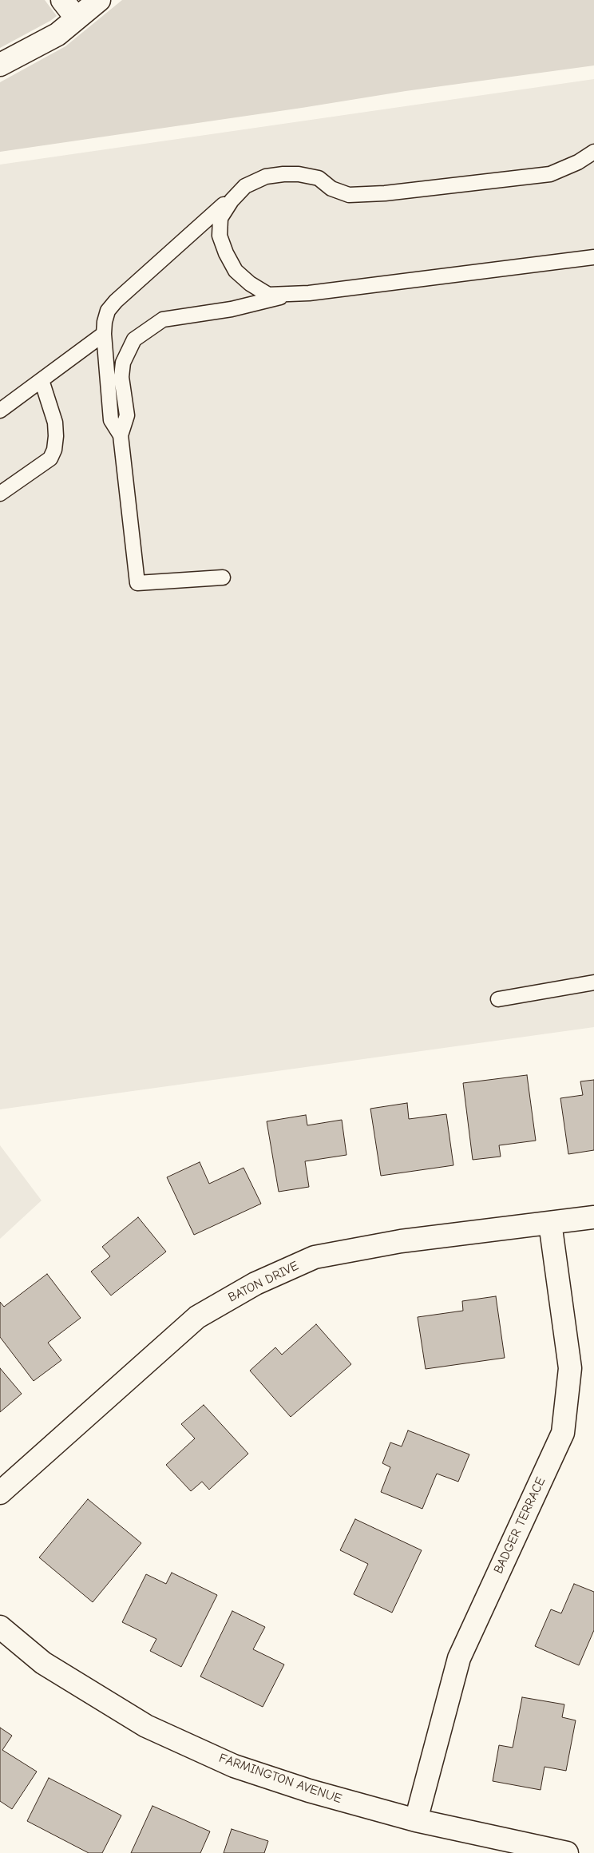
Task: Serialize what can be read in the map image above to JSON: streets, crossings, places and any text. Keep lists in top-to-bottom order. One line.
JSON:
{"streets":{"street":["BATON DRIVE","BADGER TERRACE","FARMINGTON AVENUE"]},"crossings":[["BATON DRIVE","BADGER TERRACE"],["BADGER TERRACE","FARMINGTON AVENUE"]]}
